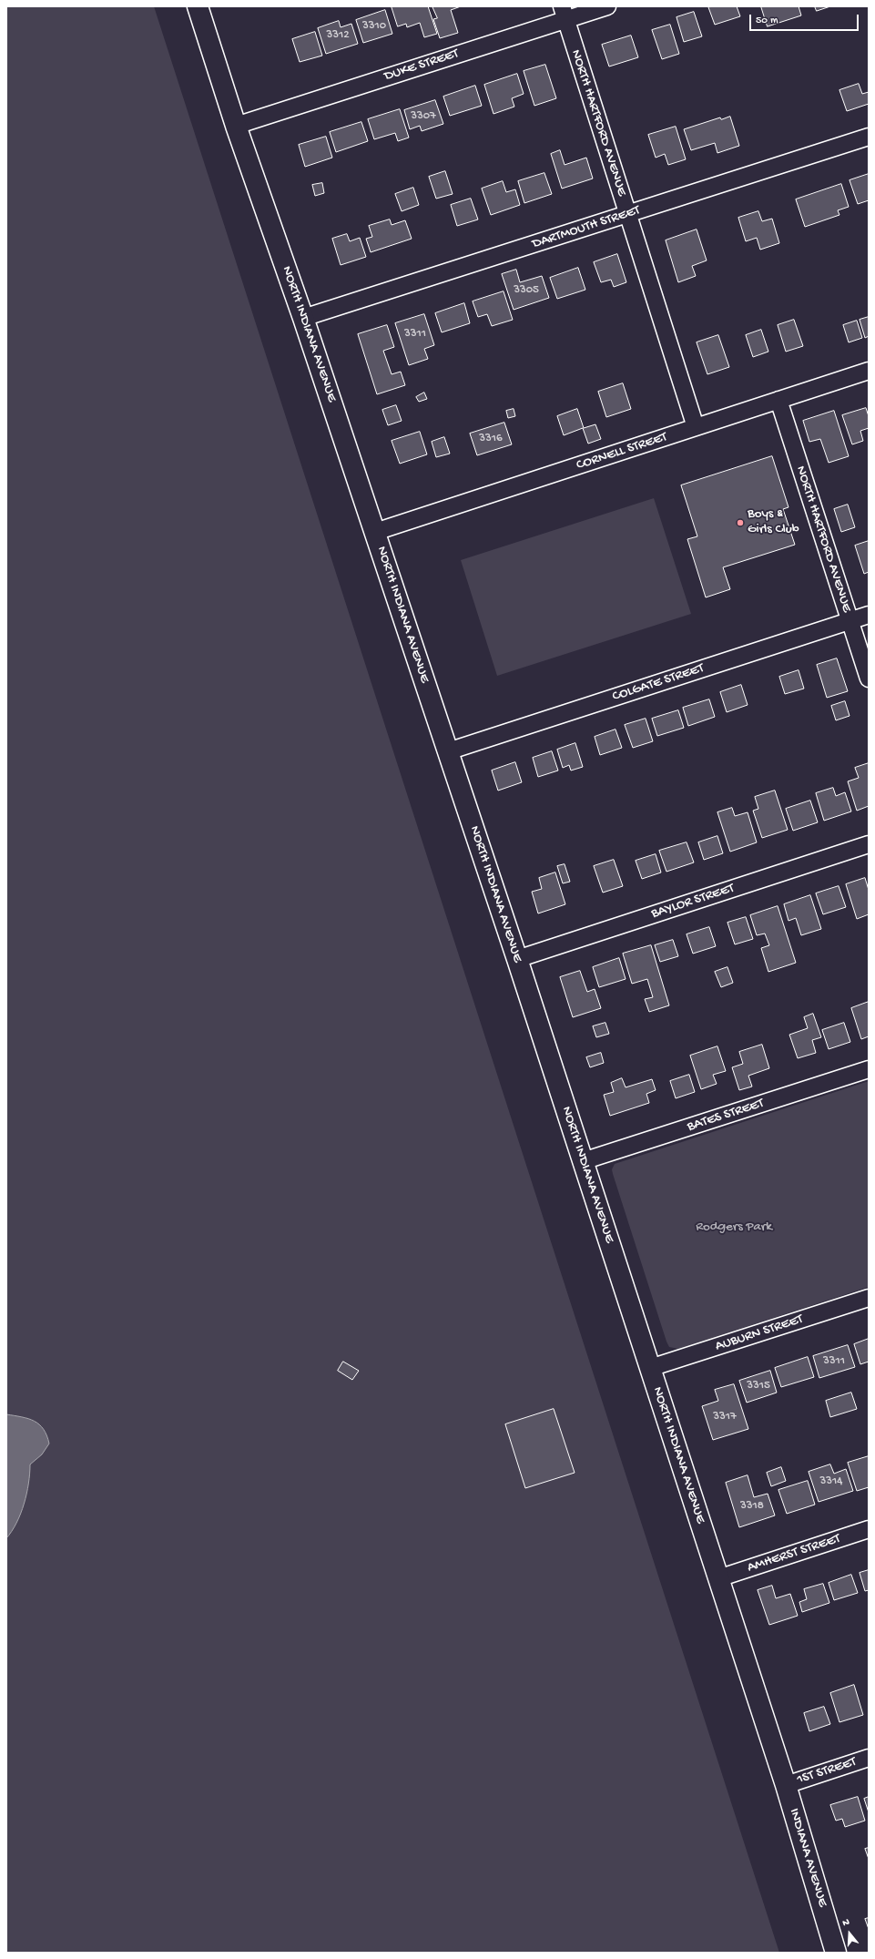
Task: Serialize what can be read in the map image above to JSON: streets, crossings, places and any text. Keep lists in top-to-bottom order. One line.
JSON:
{"streets":{"main road":["NORTH INDIANA AVENUE","INDIANA AVENUE"],"street":["DUKE STREET","NORTH HARTFORD AVENUE","DARTMOUTH STREET","CORNELL STREET","COLGATE STREET","BAYLOR STREET","BATES STREET","AUBURN STREET","AMHERST STREET","1ST STREET"]},"crossings":[["DUKE STREET","NORTH HARTFORD AVENUE"],["DUKE STREET","NORTH INDIANA AVENUE"],["NORTH HARTFORD AVENUE","DARTMOUTH STREET"],["NORTH HARTFORD AVENUE","CORNELL STREET"],["NORTH HARTFORD AVENUE","COLGATE STREET"],["DARTMOUTH STREET","NORTH INDIANA AVENUE"],["NORTH INDIANA AVENUE","CORNELL STREET"],["NORTH INDIANA AVENUE","COLGATE STREET"],["NORTH INDIANA AVENUE","BAYLOR STREET"],["NORTH INDIANA AVENUE","BATES STREET"],["NORTH INDIANA AVENUE","AUBURN STREET"],["NORTH INDIANA AVENUE","AMHERST STREET"],["NORTH INDIANA AVENUE","1ST STREET"],["NORTH INDIANA AVENUE","INDIANA AVENUE"],["1ST STREET","INDIANA AVENUE"]],"parks":["Rodgers Park"],"places":["Boys & Girls Club"],"house_numbers":["3310","3312","3307","3305","3311","3316","3311","3315","3317","3314","3318"],"scale_bar":"50 m","north":"top"}
